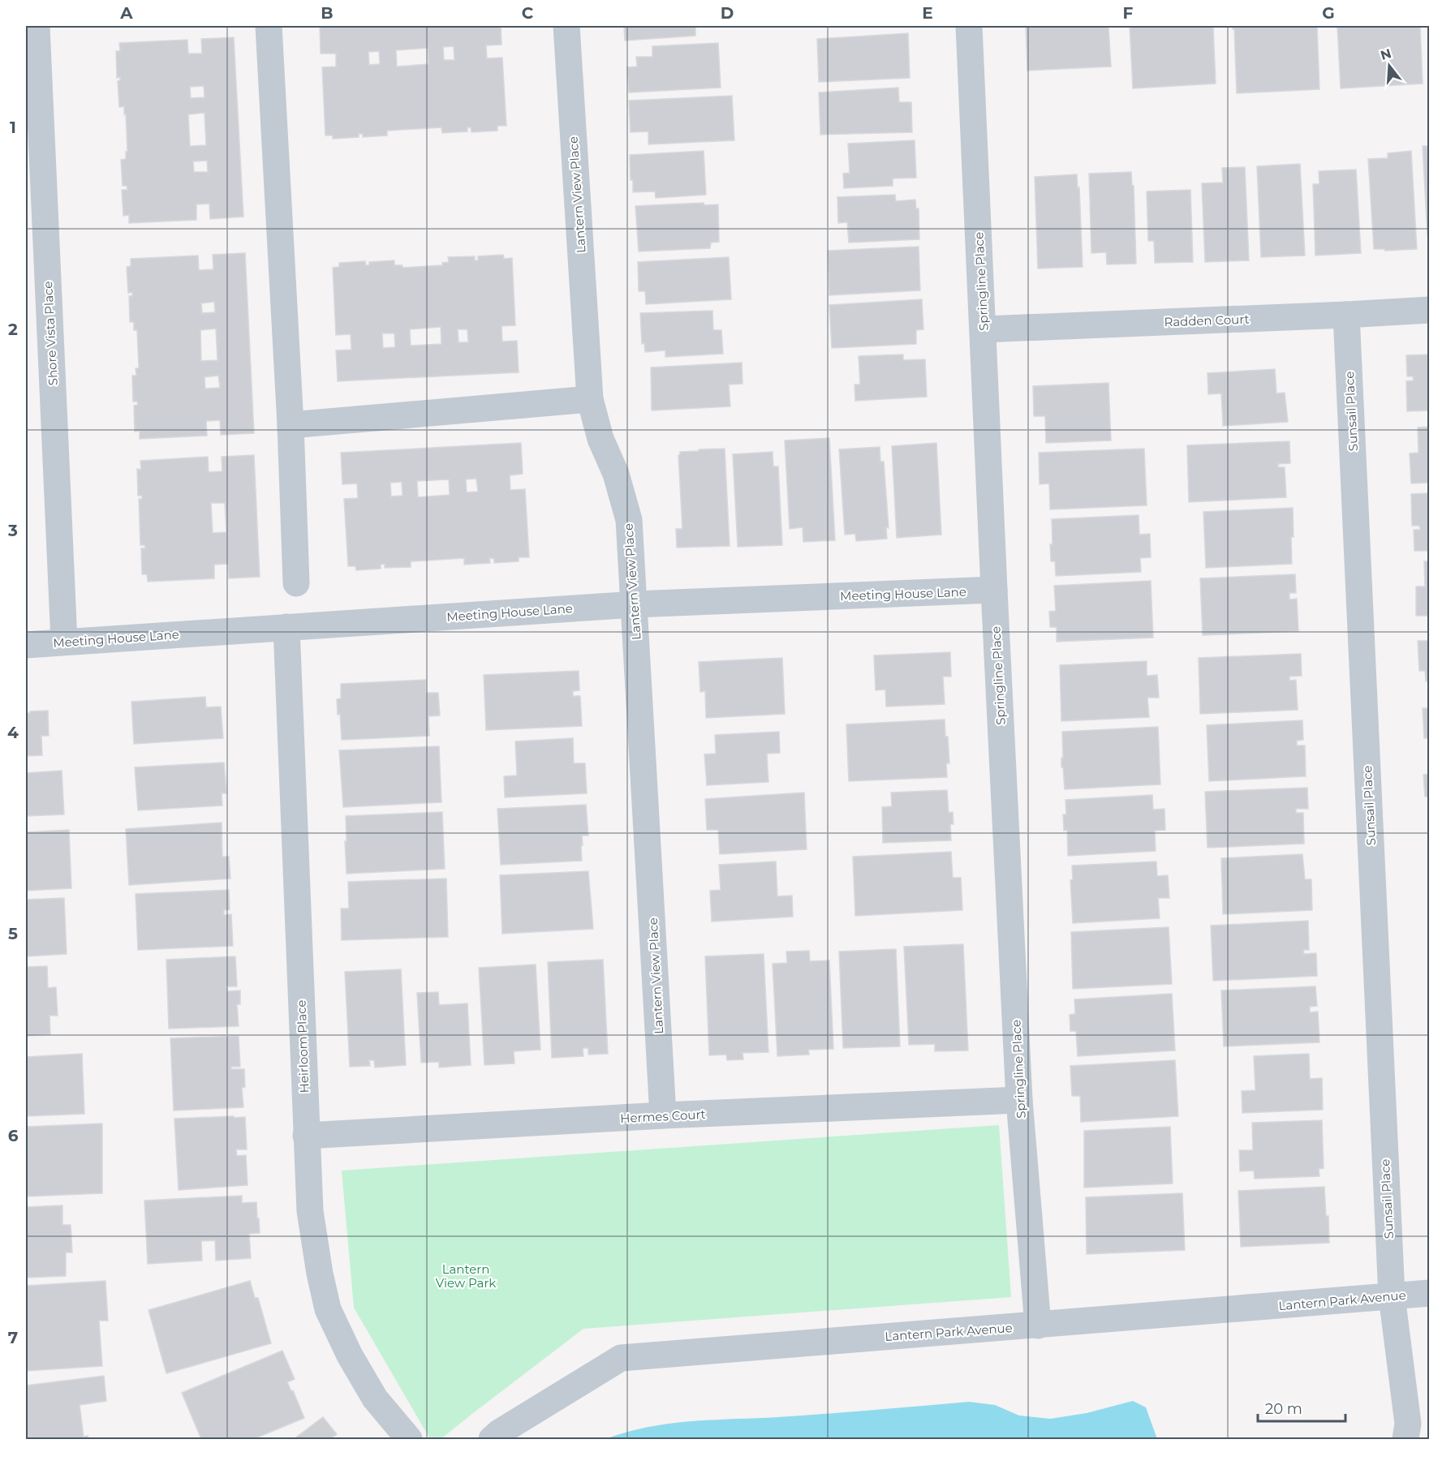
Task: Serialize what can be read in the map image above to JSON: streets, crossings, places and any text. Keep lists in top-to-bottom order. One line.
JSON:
{"streets":{"street":["Lantern View Place","Springline Place","Radden Court","Shore Vista Place","Sunsail Place","Meeting House Lane","Heirloom Place","Hermes Court","Lantern Park Avenue"]},"crossings":[["Lantern View Place","Meeting House Lane"],["Lantern View Place","Hermes Court"],["Springline Place","Radden Court"],["Springline Place","Meeting House Lane"],["Springline Place","Hermes Court"],["Springline Place","Lantern Park Avenue"],["Radden Court","Sunsail Place"],["Shore Vista Place","Meeting House Lane"],["Sunsail Place","Lantern Park Avenue"],["Meeting House Lane","Heirloom Place"],["Heirloom Place","Hermes Court"]],"parks":["Lantern View Park"],"scale_bar":"20 m","north":"top","grid":{"columns":["A","B","C","D","E","F","G"],"rows":["1","2","3","4","5","6","7"]}}
